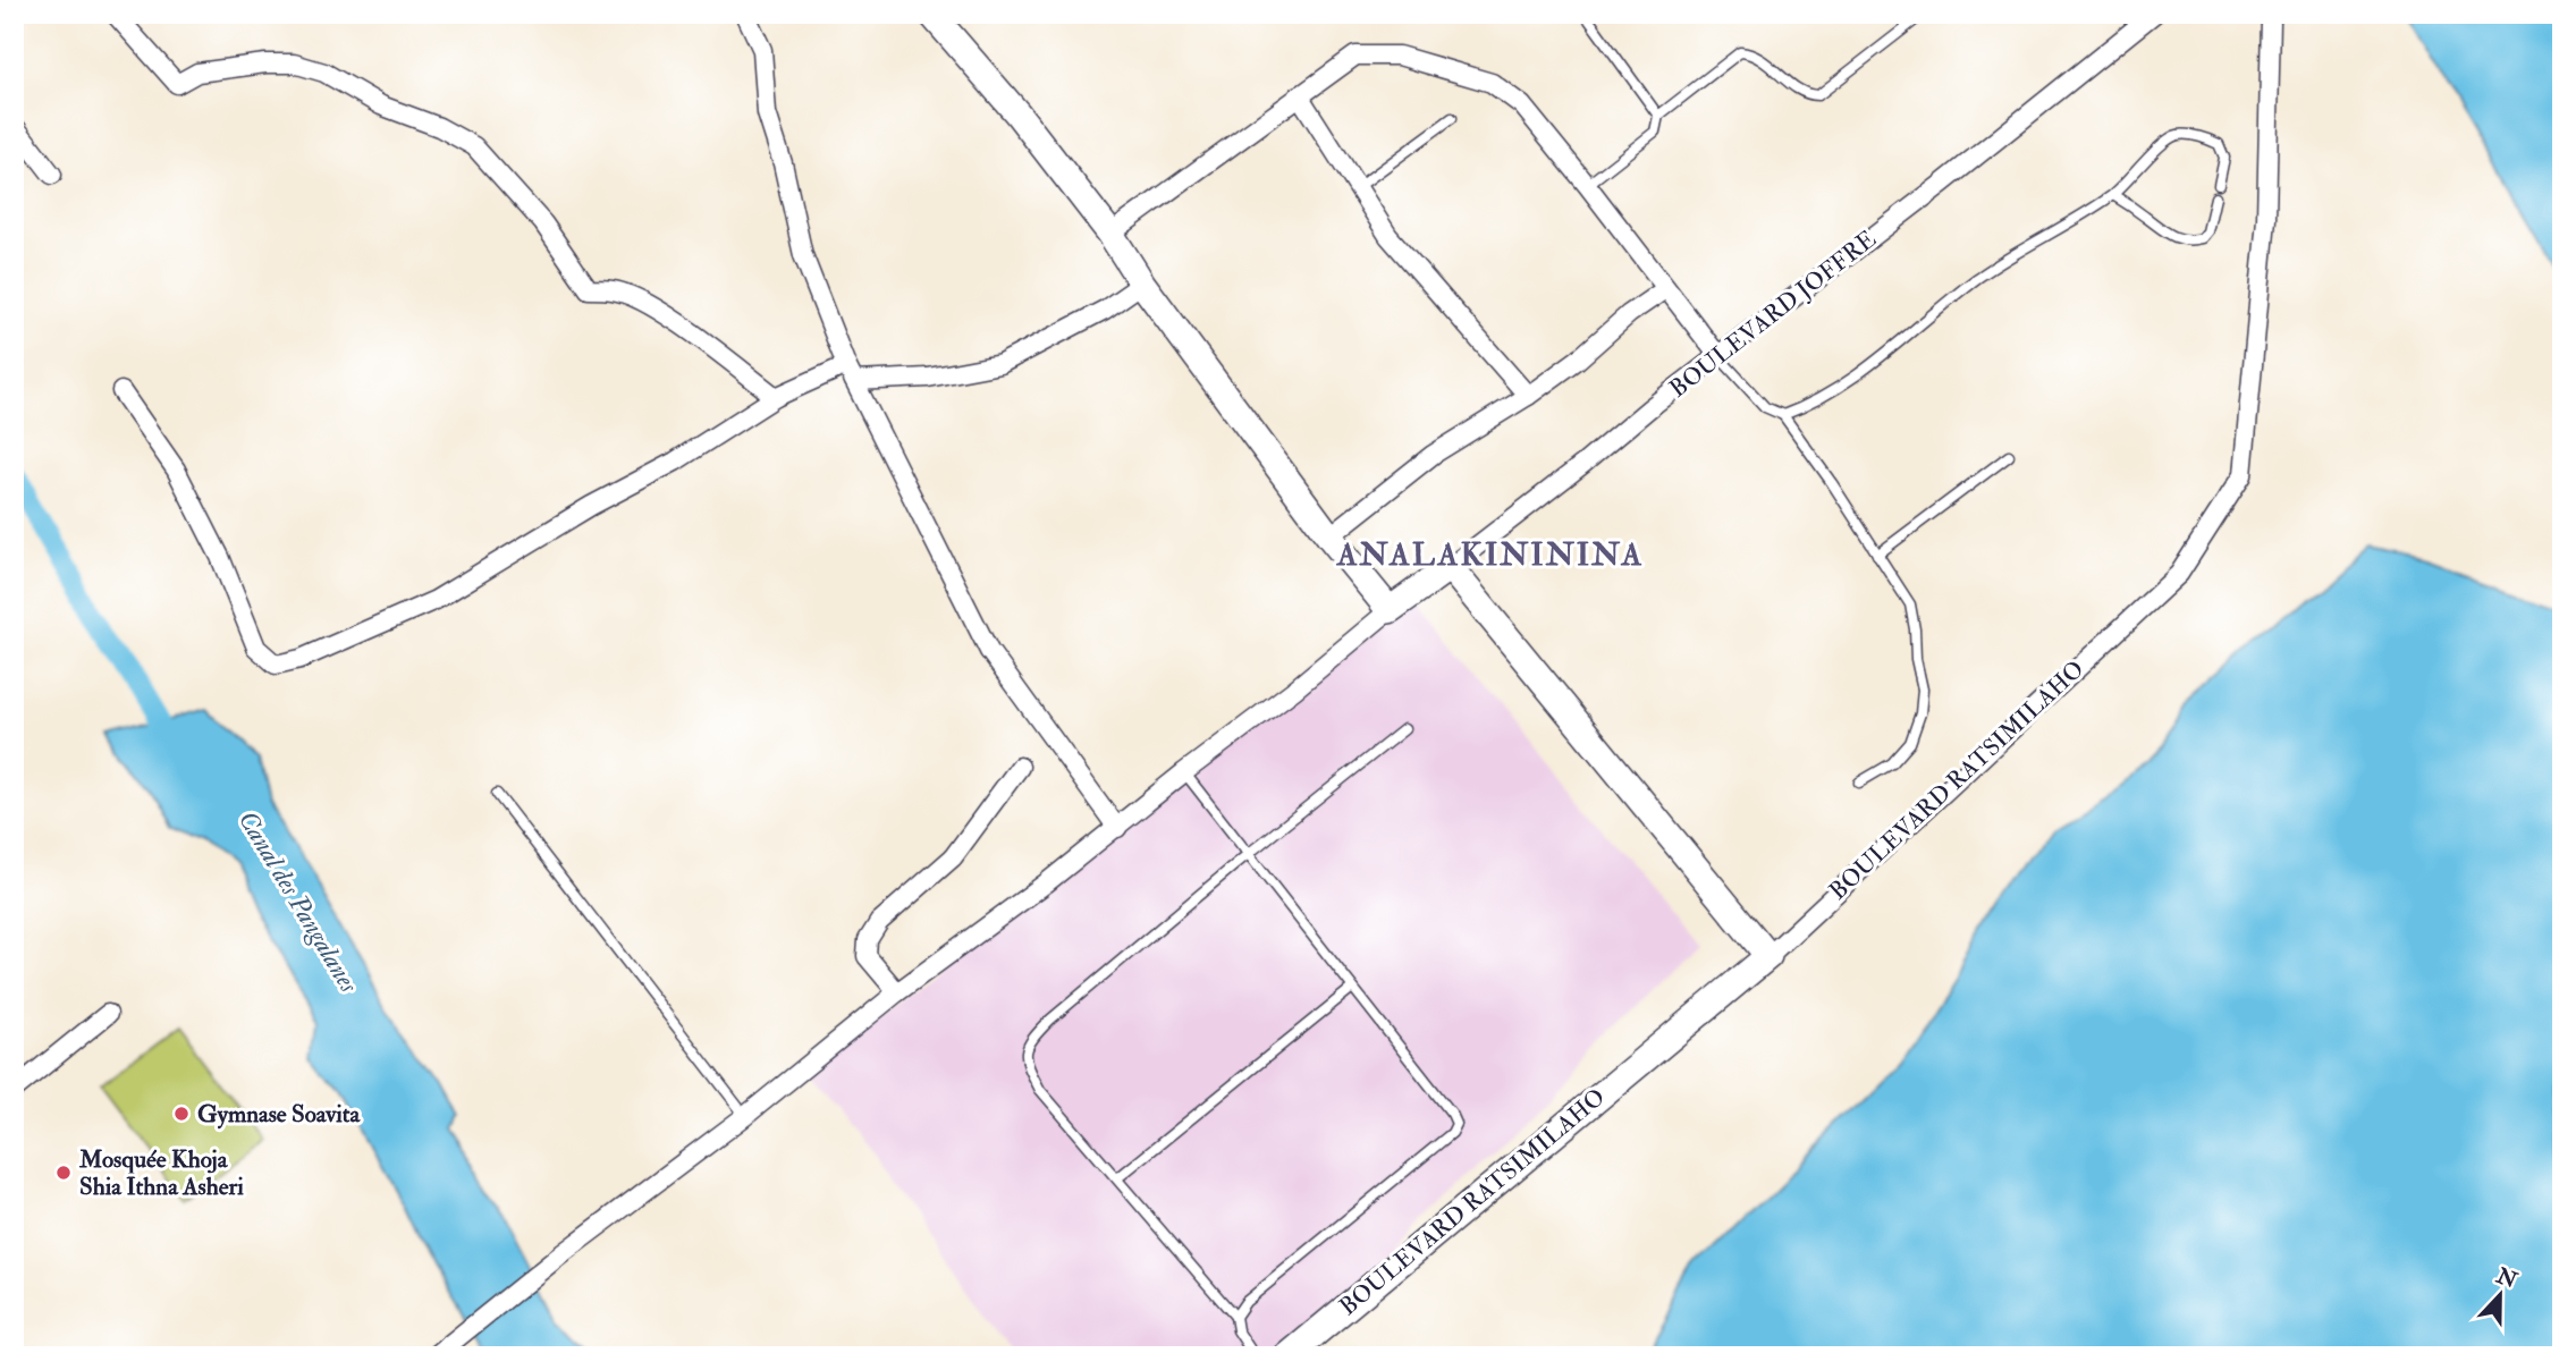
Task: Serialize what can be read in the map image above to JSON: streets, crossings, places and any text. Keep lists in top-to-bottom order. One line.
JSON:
{"streets":{"street":["BOULEVARD JOFFRE","BOULEVARD RATSIMILAHO"]},"districts":["ANALAKINININA"],"water":["Canal des Pangalanes"],"places":["Gymnase Soavita","Mosquée Khoja Shia Ithna Asheri"],"north":"top"}
